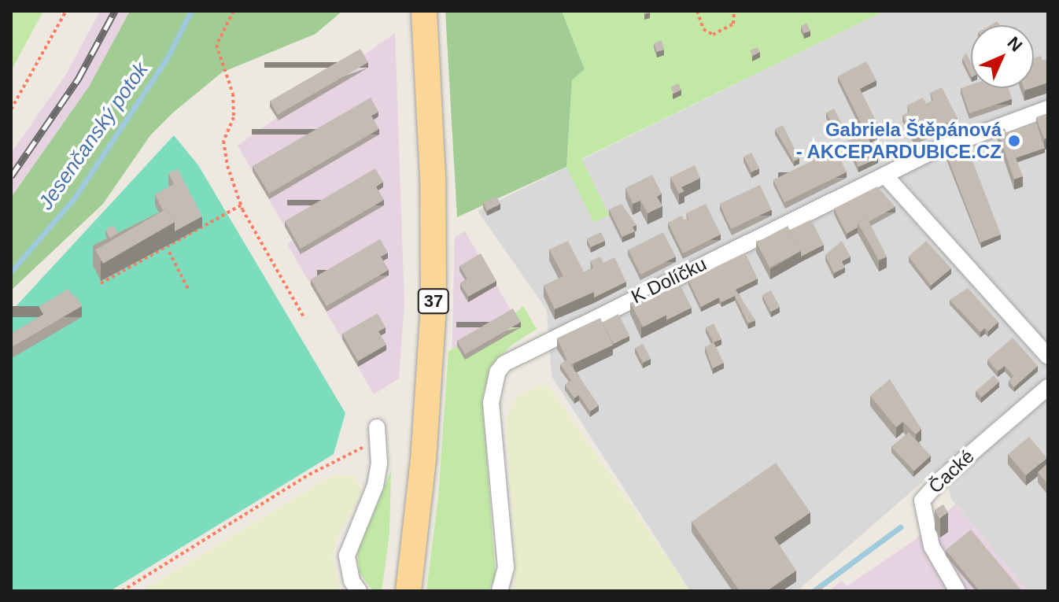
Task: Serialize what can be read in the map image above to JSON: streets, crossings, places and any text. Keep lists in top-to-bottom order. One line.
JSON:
{"streets":{"main road":["37"],"street":["K Dolíčku","Čacké"]},"water":["Jesenčanský potok"],"places":["Gabriela Štěpánová - AKCEPARDUBICE.CZ"],"north":"top right"}
